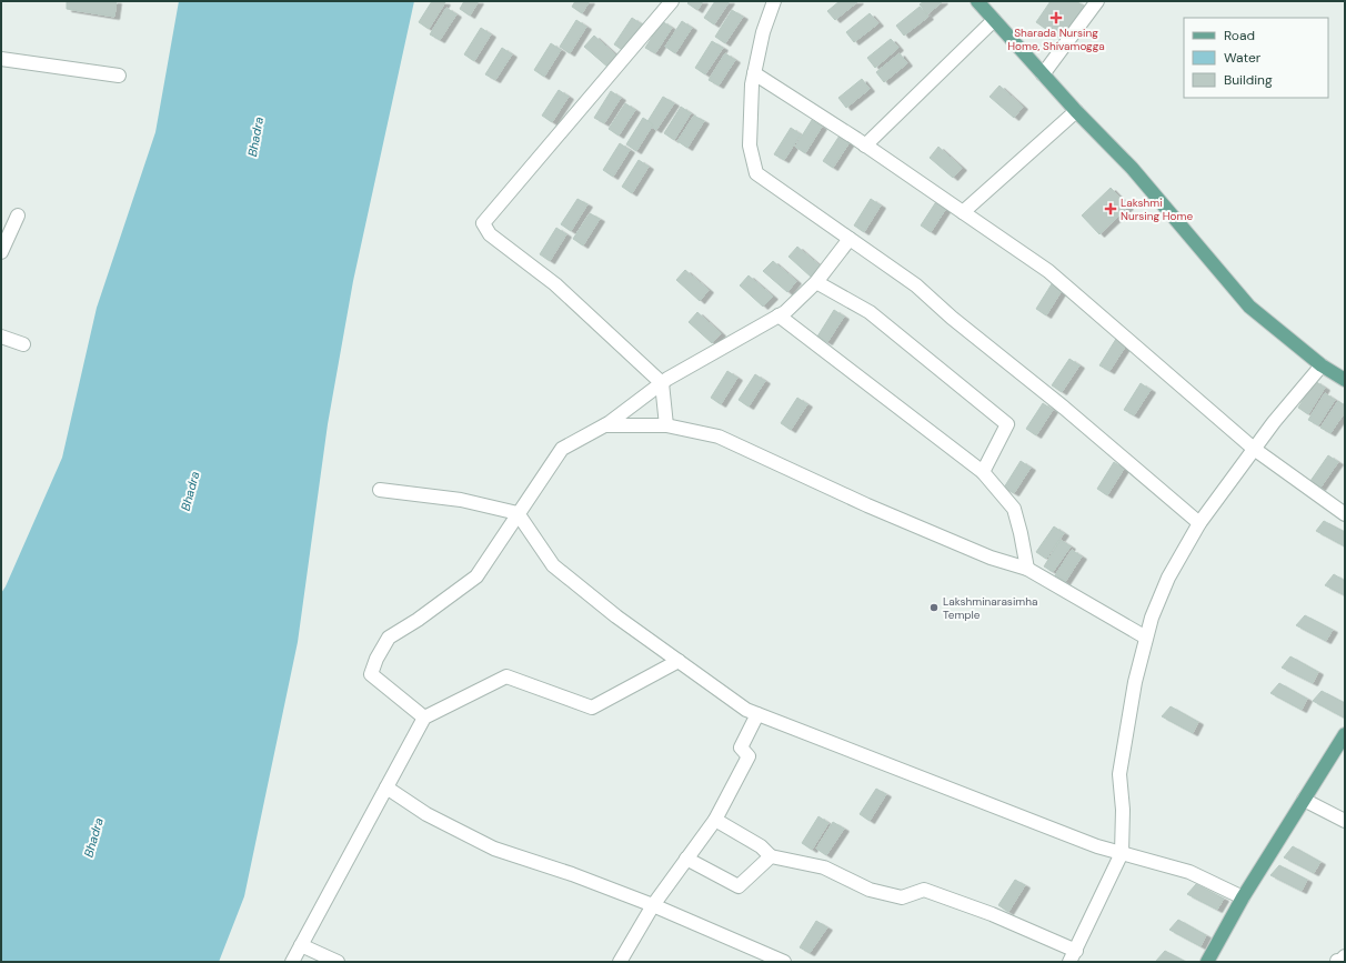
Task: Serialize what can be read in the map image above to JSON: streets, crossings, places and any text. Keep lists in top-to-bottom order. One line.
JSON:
{"water":["Bhadra"],"places":{"health":["Sharada Nursing Home, Shivamogga","Lakshmi Nursing Home"],"other":["Lakshminarasimha Temple"]},"legend":["Road","Water","Building"]}
